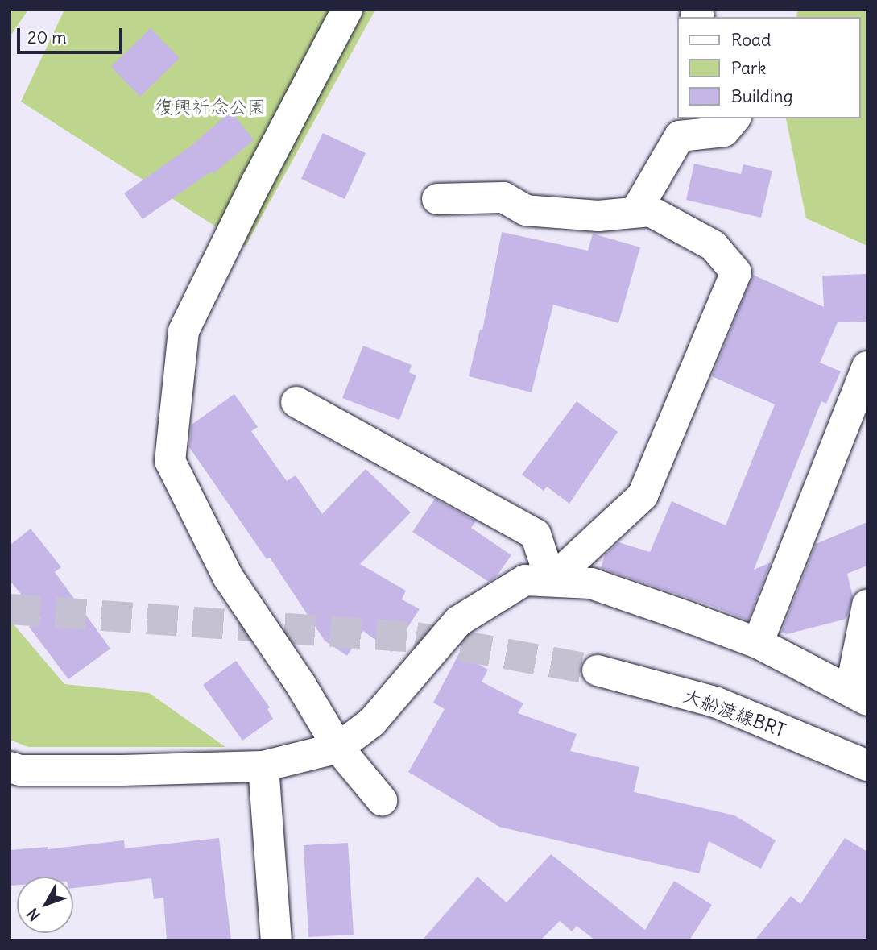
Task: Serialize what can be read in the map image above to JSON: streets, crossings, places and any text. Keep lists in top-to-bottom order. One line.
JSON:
{"streets":{"street":["大船渡線BRT"]},"parks":["復興祈念公園"],"legend":["Road","Park","Building"],"scale_bar":"20 m","north":"bottom left"}
